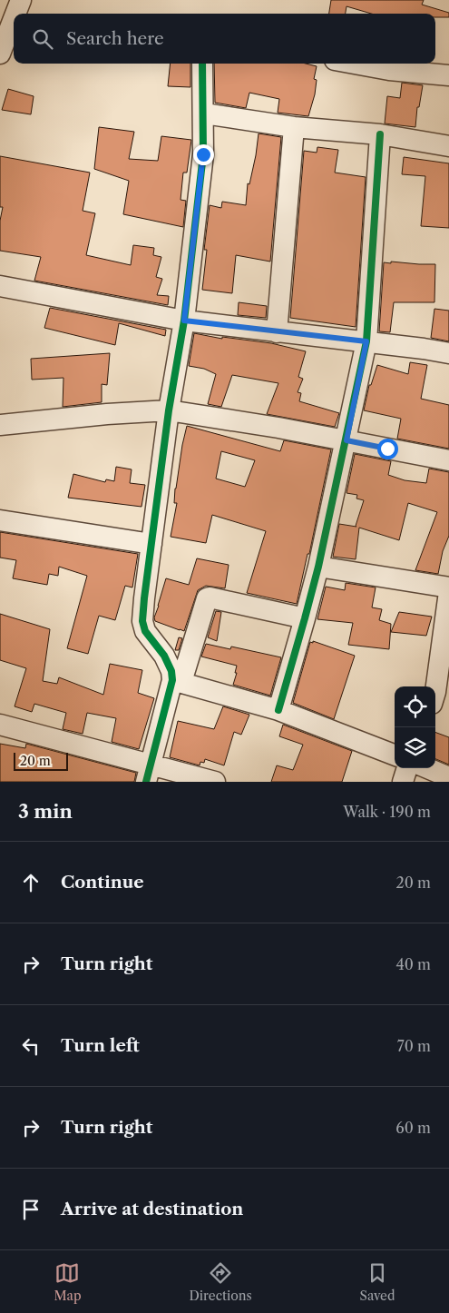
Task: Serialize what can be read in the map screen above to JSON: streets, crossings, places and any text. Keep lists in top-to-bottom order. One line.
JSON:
{"scale_bar":"20 m","page":{"search":"Search here","scale":"20 m","heading":["3 min","Walk · 190 m"],"list":[["Continue","20 m"],["Turn right","40 m"],["Turn left","70 m"],["Turn right","60 m"],"Arrive at destination"],"nav":["Map","Directions","Saved"]}}
